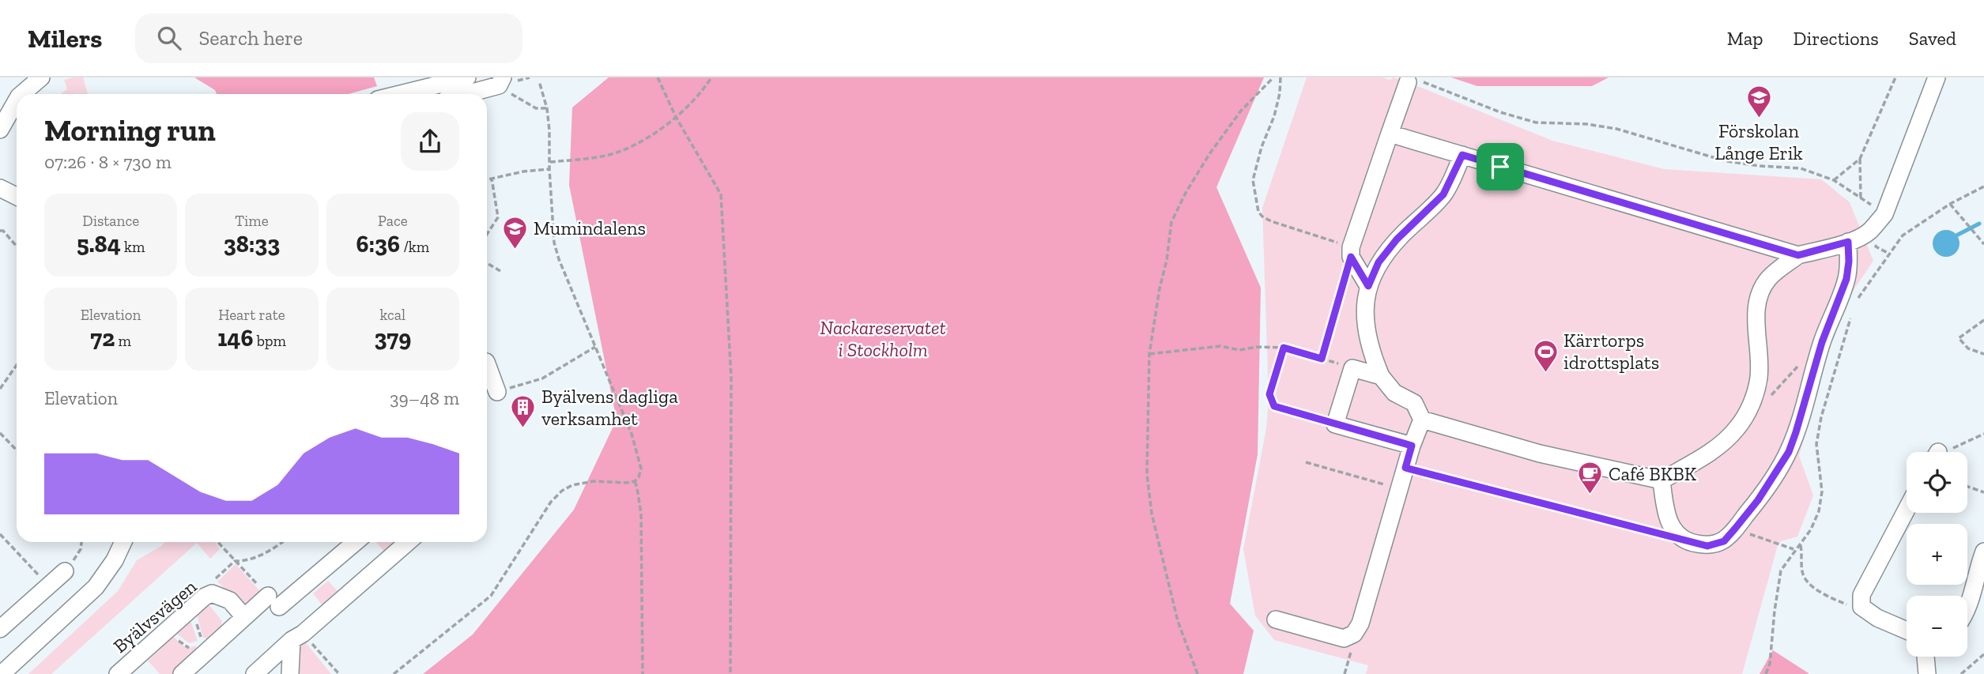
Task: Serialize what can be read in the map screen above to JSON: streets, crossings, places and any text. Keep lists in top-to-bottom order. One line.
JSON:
{"streets":{"street":["Byälvsvägen"]},"parks":["Nackareservatet i Stockholm"],"places":{"school or university":["Förskolan Långe Erik","Mumindalens"],"sports":["Kärrtorps idrottsplats"],"building":["Byälvens dagliga verksamhet"],"cafe":["Café BKBK"]},"page":{"header":"Milers","search":"Search here","nav":["Map","Directions","Saved"],"heading":["Morning run","07:26 · 8 × 730 m"],"stats":[["Distance","5.84 km"],["Time","38:33"],["Pace","6:36 /km"],["Elevation","72 m"],["Heart rate","146 bpm"],["kcal","379"]],"chart":["Elevation","39–48 m"],"map_buttons":["+","−"]}}
